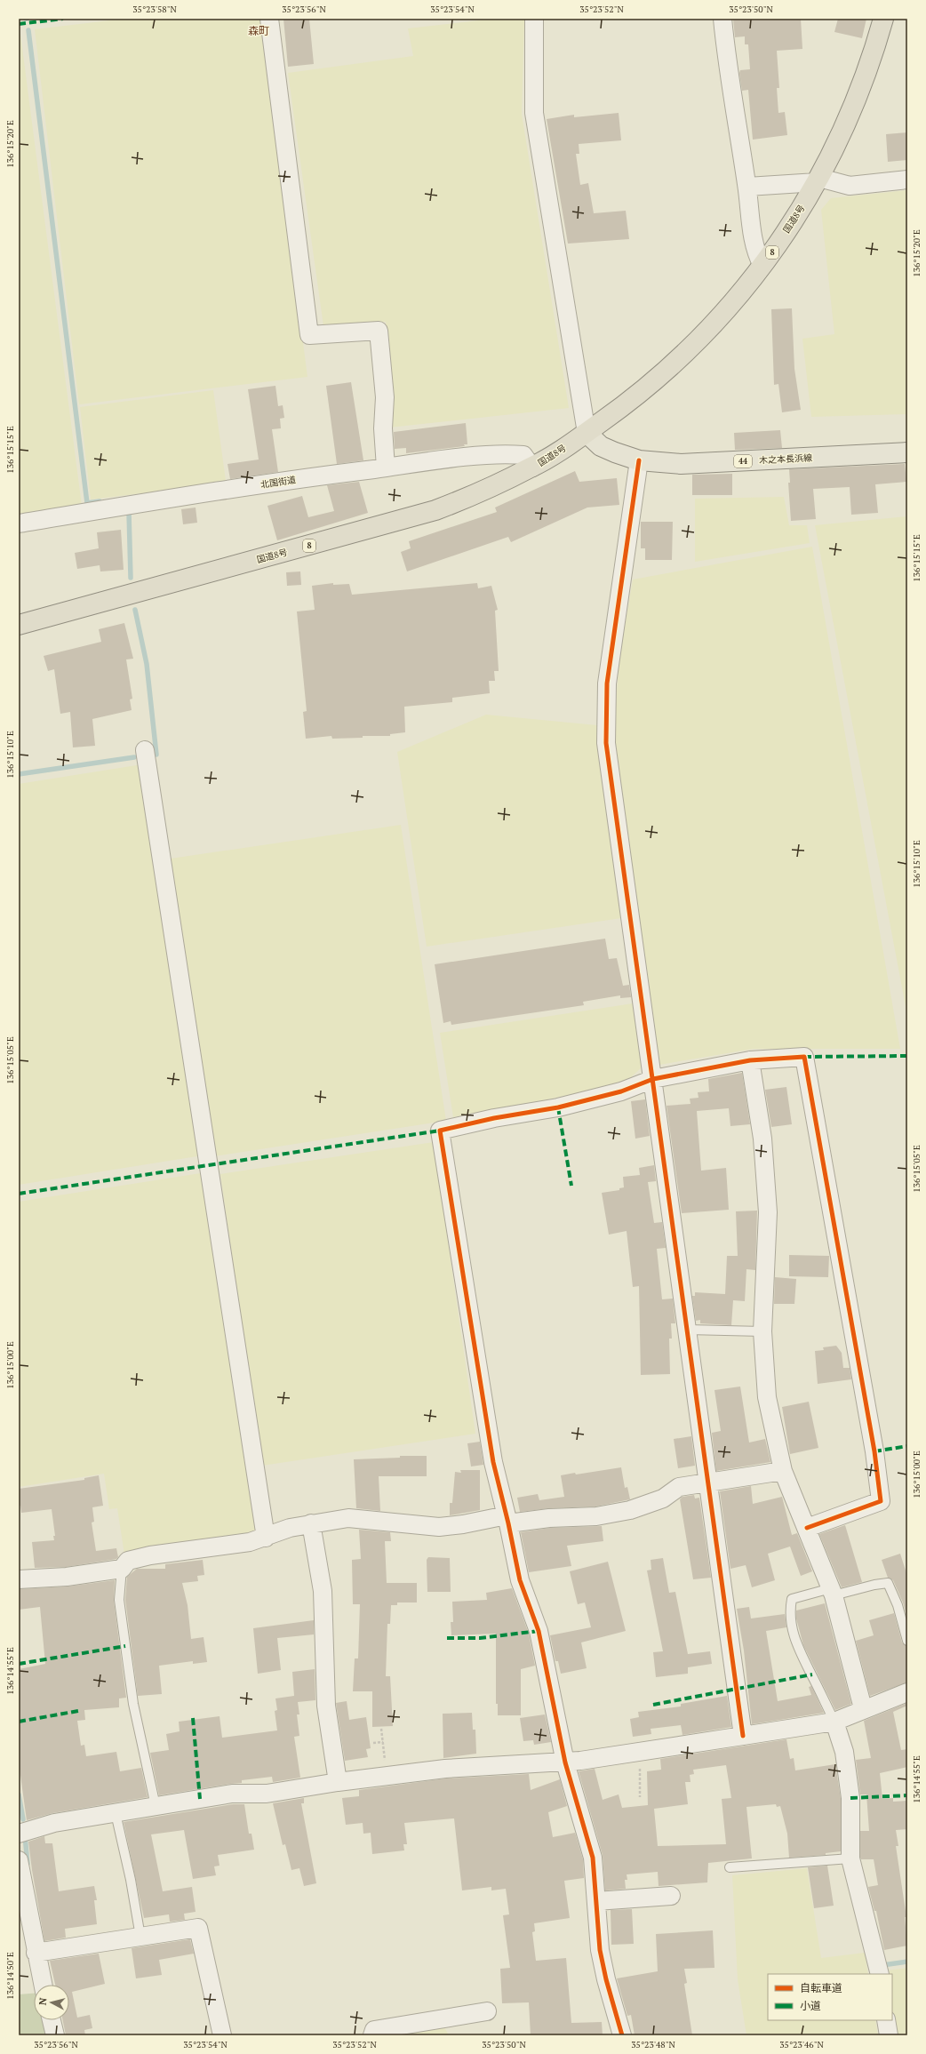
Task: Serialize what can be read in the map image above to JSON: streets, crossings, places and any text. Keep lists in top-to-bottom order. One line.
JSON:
{"streets":{"highway":["国道8号","8"],"main road":["木之本長浜線","44"],"street":["北国街道"]},"crossings":[["国道8号","木之本長浜線"],["国道8号","北国街道"]],"districts":["森町"],"legend":["自転車道","小道"],"north":"left","coordinates":["35°23'58\"N","35°23'56\"N","35°23'54\"N","35°23'52\"N","35°23'50\"N","136°15'20\"E","136°15'15\"E","136°15'10\"E","136°15'05\"E","136°15'00\"E","136°14'55\"E","136°14'50\"E","35°23'48\"N","35°23'46\"N"]}
